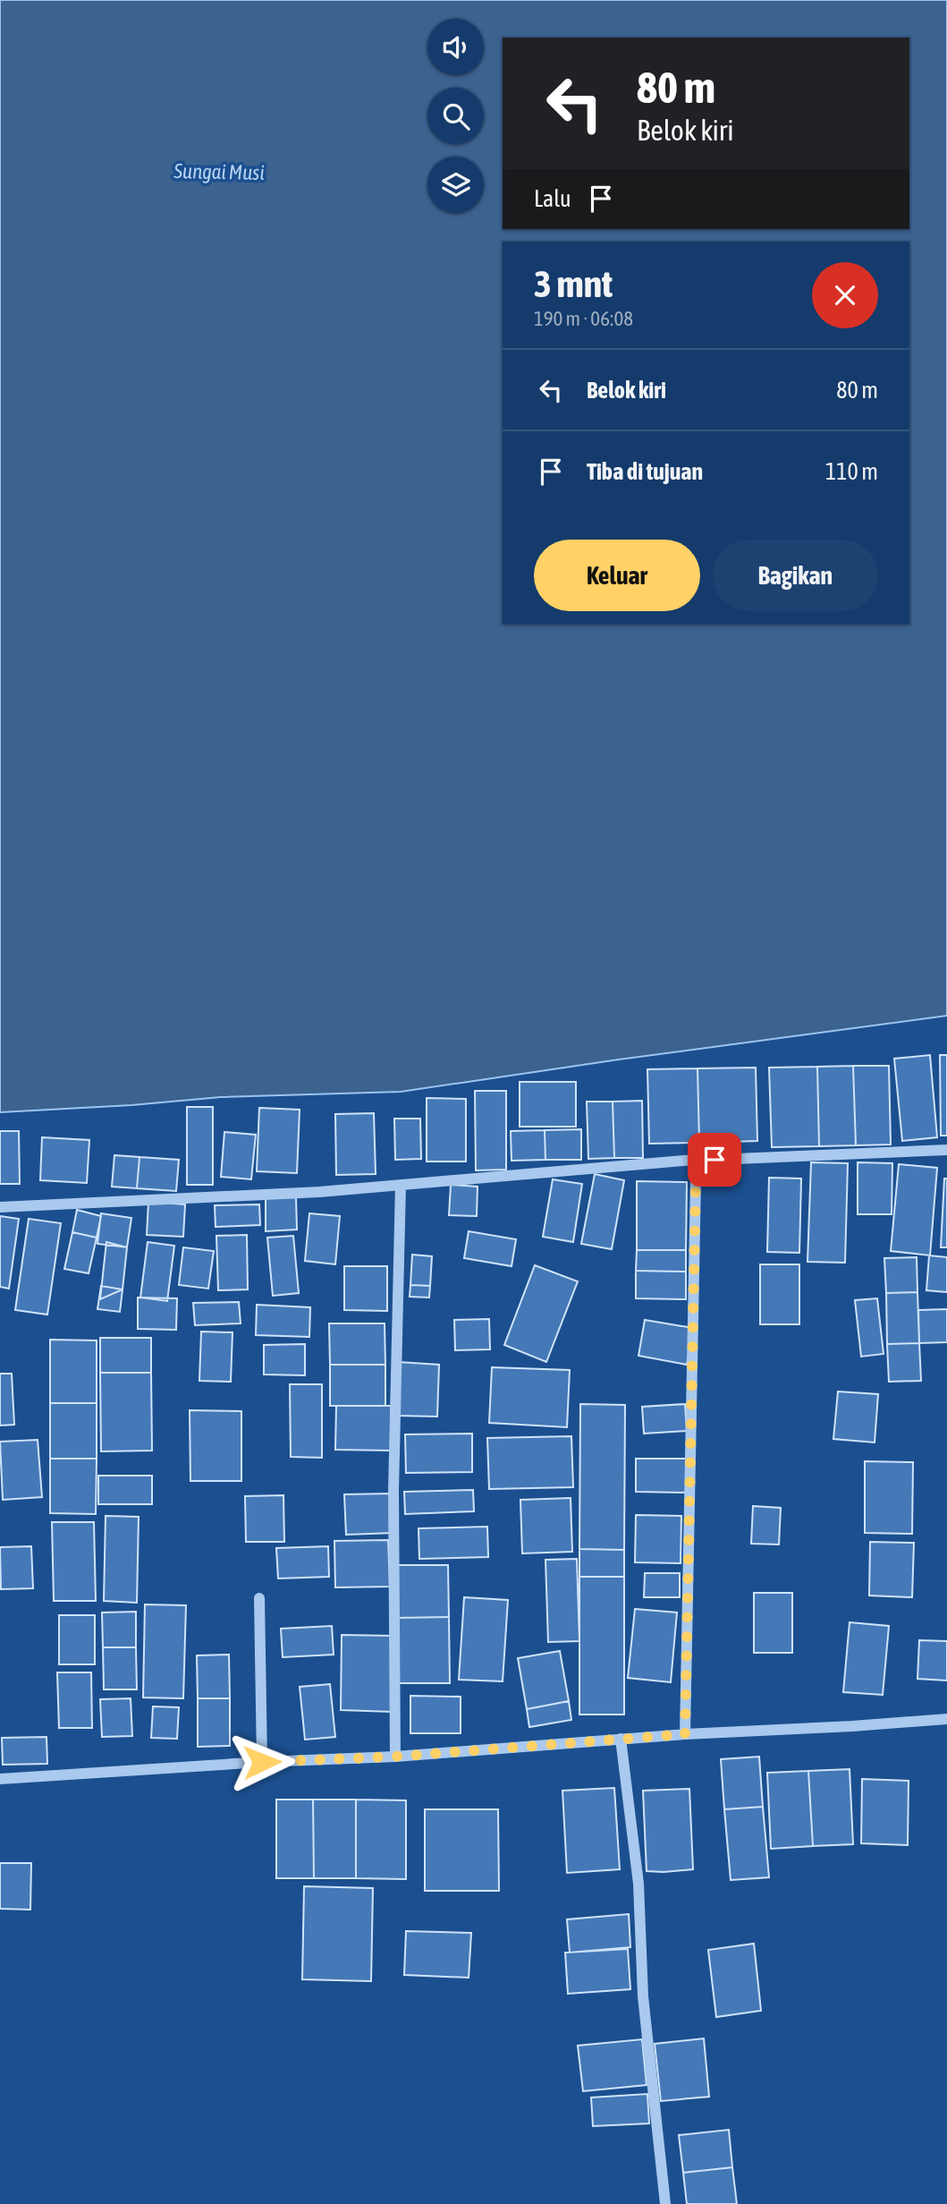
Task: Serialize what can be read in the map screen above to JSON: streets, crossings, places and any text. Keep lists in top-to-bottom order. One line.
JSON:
{"water":["Sungai Musi"],"page":{"turn":["80 m","Belok kiri"],"then":"Lalu","heading":["3 mnt","190 m · 06:08"],"list":[{"name":"Belok kiri","value":"80 m"},{"name":"Tiba di tujuan","value":"110 m"}],"buttons":["Keluar","Bagikan"]}}
